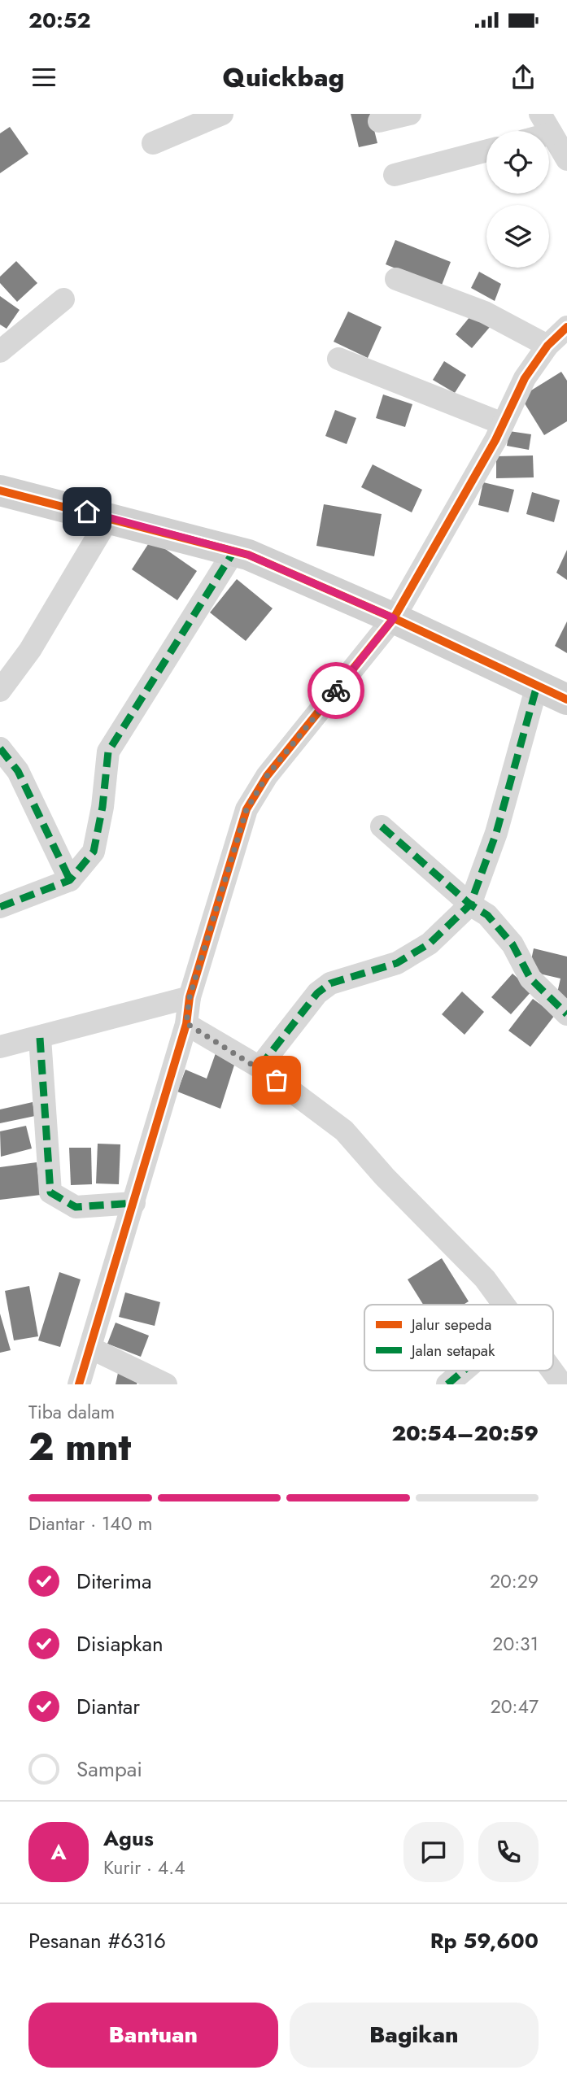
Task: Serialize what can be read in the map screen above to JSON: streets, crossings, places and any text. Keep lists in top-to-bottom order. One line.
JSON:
{"legend":["Jalur sepeda","Jalan setapak"],"page":{"status":"20:52","header":"Quickbag","heading":["2 mnt","Tiba dalam","20:54–20:59"],"panel":["Agus","Kurir · 4.4","Pesanan #6316","Rp 59,600"],"bar":"Diantar · 140 m","list":[["Diterima","20:29"],["Disiapkan","20:31"],["Diantar","20:47"],"Sampai"],"round":"A","buttons":["Bantuan","Bagikan"]}}
